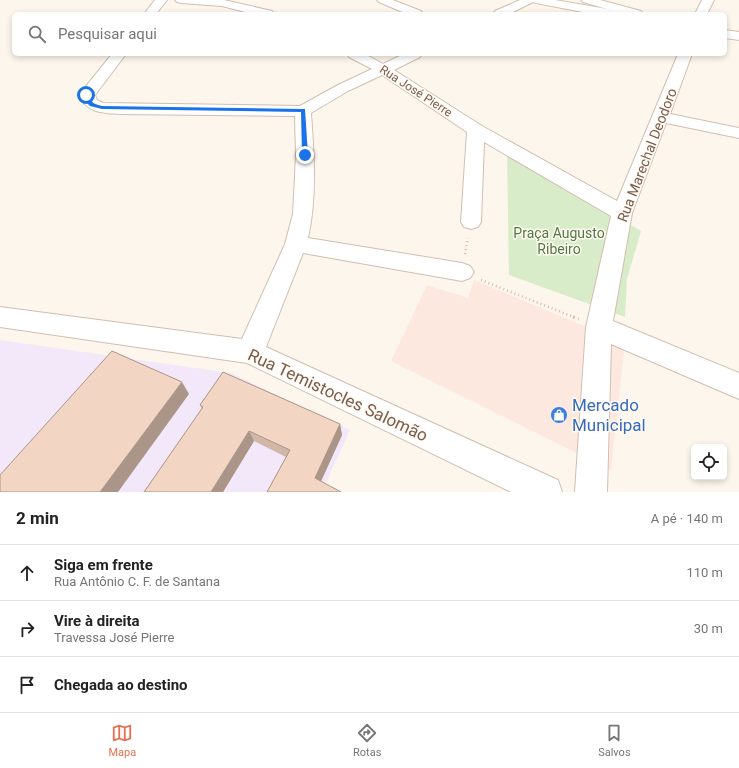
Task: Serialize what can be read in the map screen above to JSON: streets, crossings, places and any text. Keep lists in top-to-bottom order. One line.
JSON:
{"streets":{"street":["Rua José Pierre","Rua Marechal Deodoro","Rua Temistocles Salomão"]},"parks":["Praça Augusto Ribeiro"],"places":{"shop":["Mercado Municipal"]},"page":{"search":"Pesquisar aqui","heading":["2 min","A pé · 140 m"],"list":[["Siga em frente","Rua Antônio C. F. de Santana","110 m"],["Vire à direita","Travessa José Pierre","30 m"],"Chegada ao destino"],"nav":["Mapa","Rotas","Salvos"]}}
